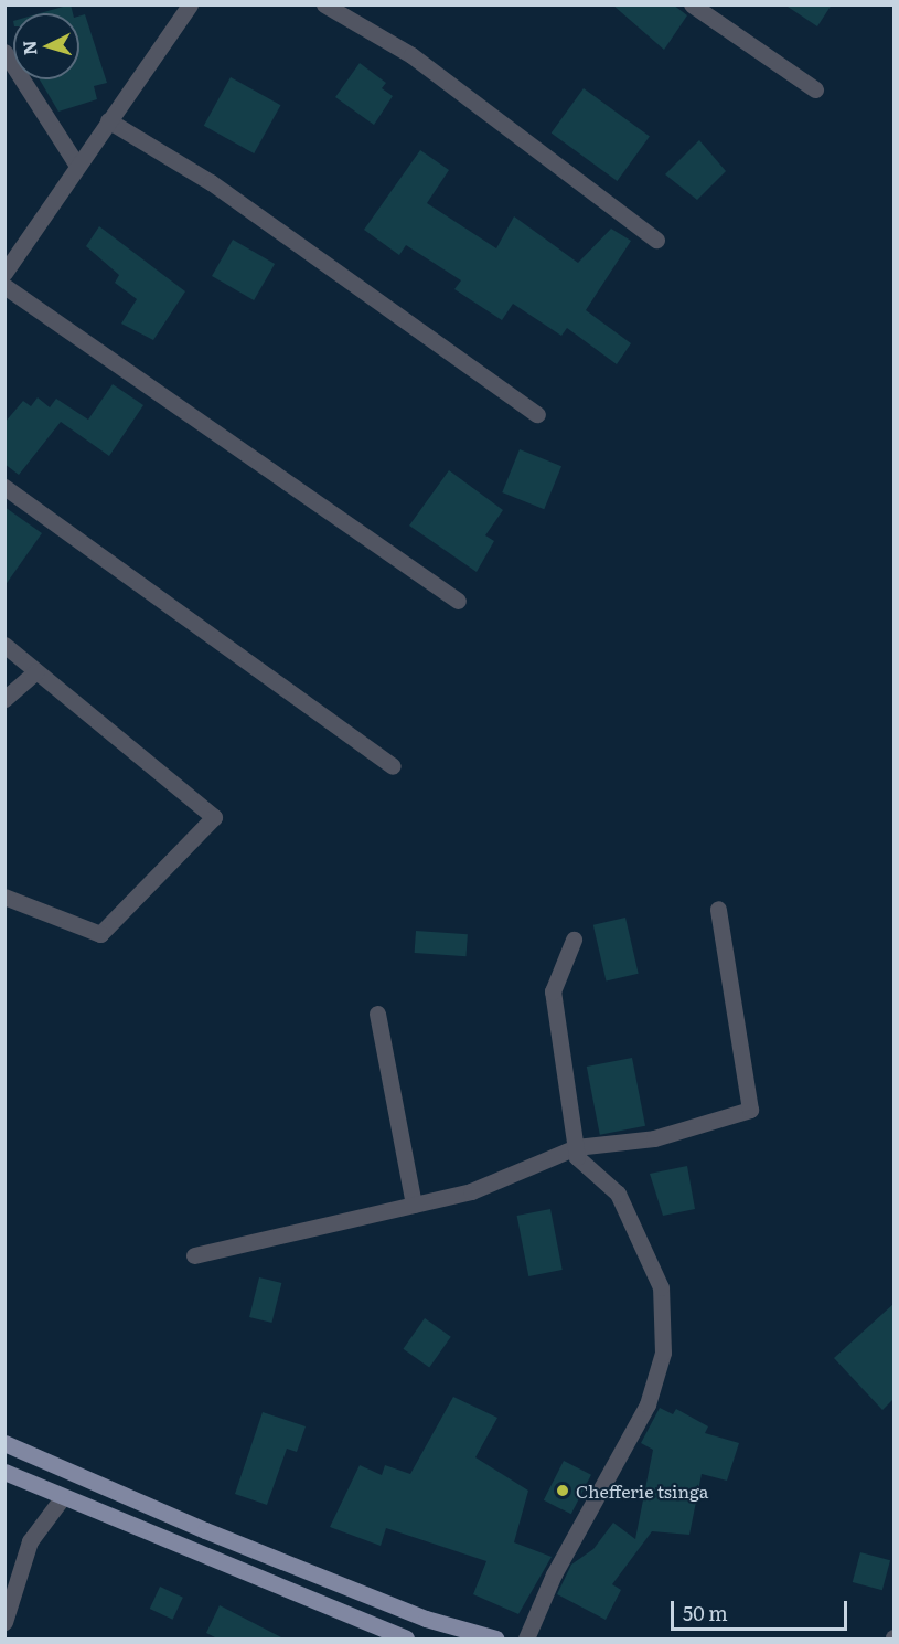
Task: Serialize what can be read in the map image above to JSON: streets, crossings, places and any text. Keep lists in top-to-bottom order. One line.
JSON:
{"places":["Chefferie tsinga"],"scale_bar":"50 m","north":"left"}
